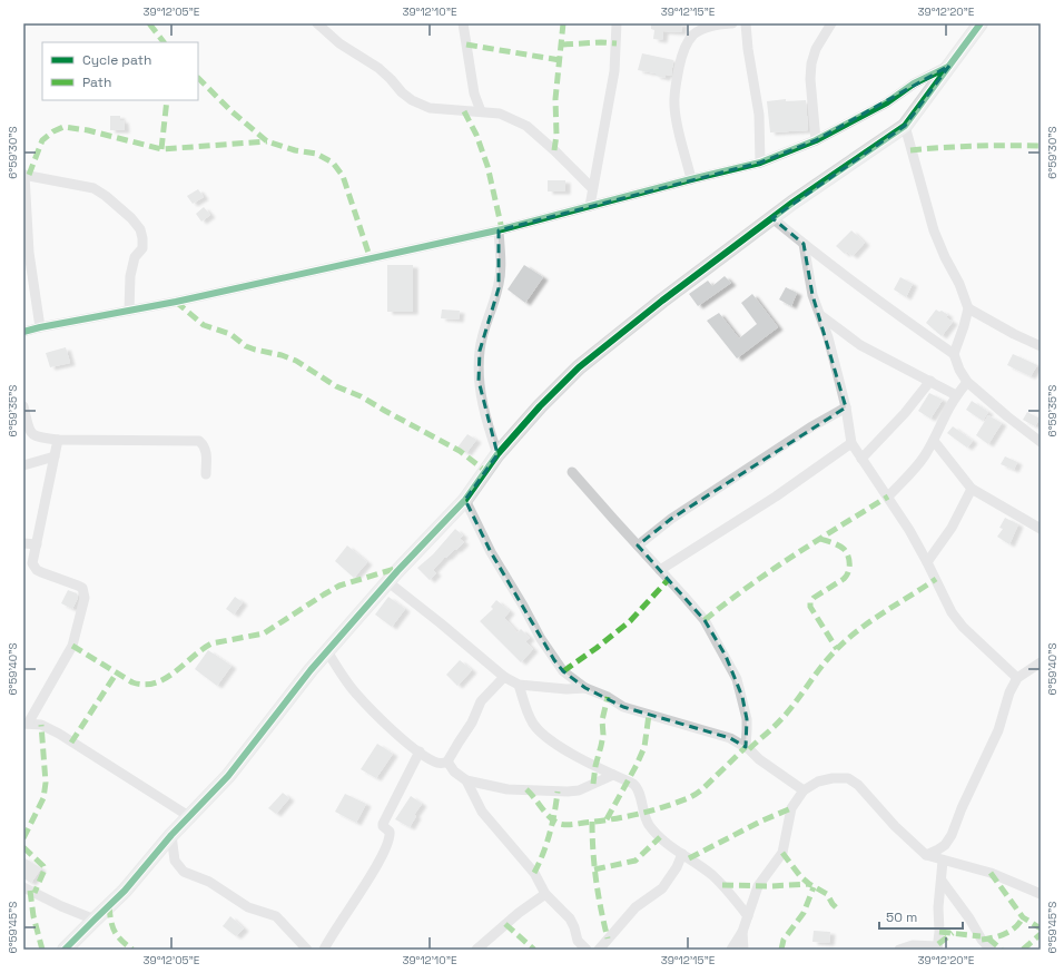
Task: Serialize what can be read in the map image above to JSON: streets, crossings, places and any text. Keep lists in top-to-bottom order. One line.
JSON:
{"legend":["Cycle path","Path"],"scale_bar":"50 m","coordinates":["39°12'05\"E","39°12'10\"E","39°12'15\"E","39°12'20\"E","6°59'30\"S","6°59'35\"S","6°59'40\"S","6°59'45\"S"]}
